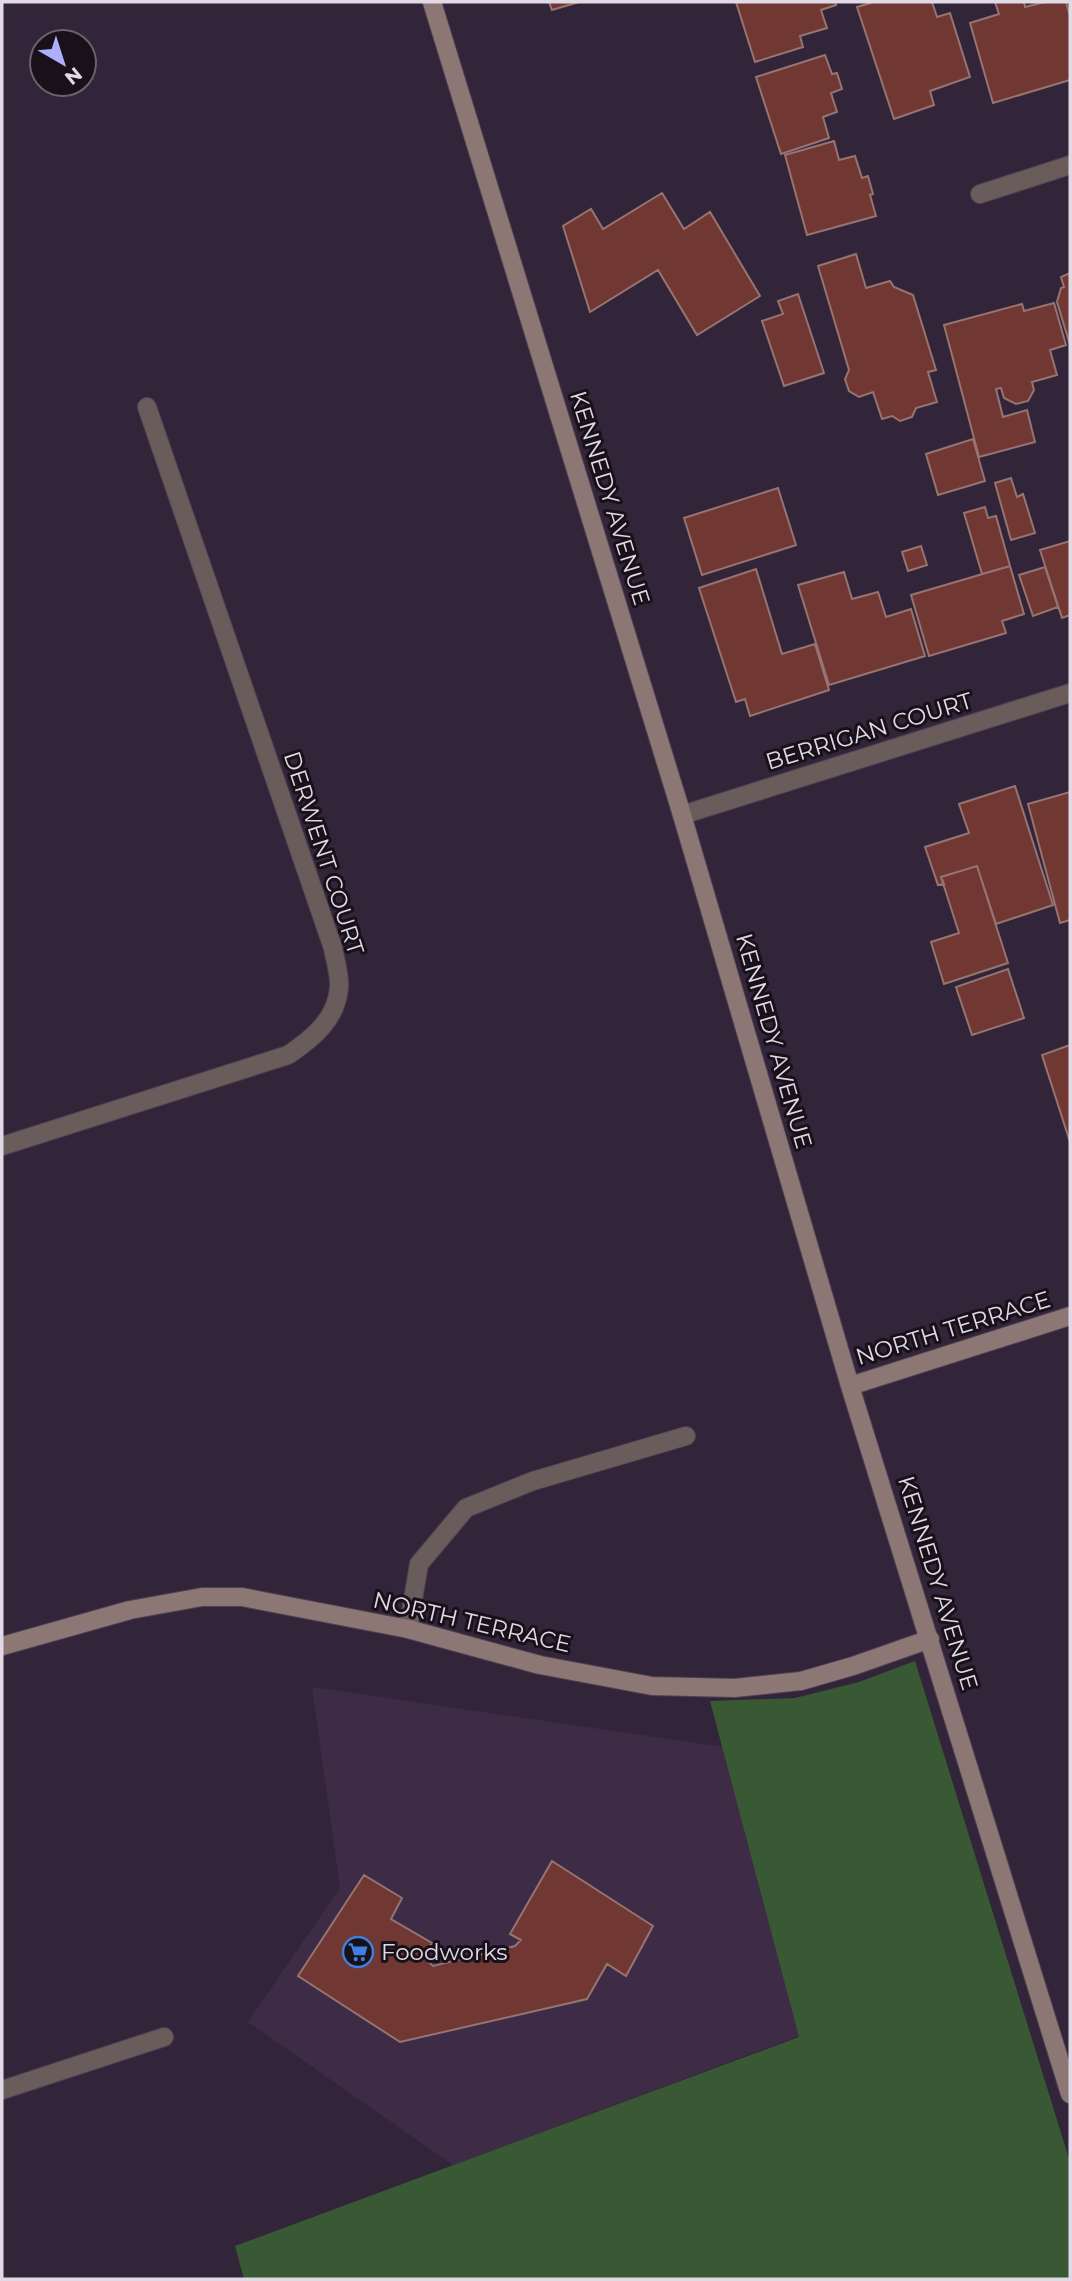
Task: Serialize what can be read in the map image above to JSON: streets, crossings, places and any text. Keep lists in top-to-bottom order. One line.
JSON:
{"streets":{"street":["KENNEDY AVENUE","BERRIGAN COURT","DERWENT COURT","NORTH TERRACE"]},"crossings":[["KENNEDY AVENUE","BERRIGAN COURT"],["KENNEDY AVENUE","NORTH TERRACE"]],"places":{"supermarket":["Foodworks"]},"north":"bottom right"}
